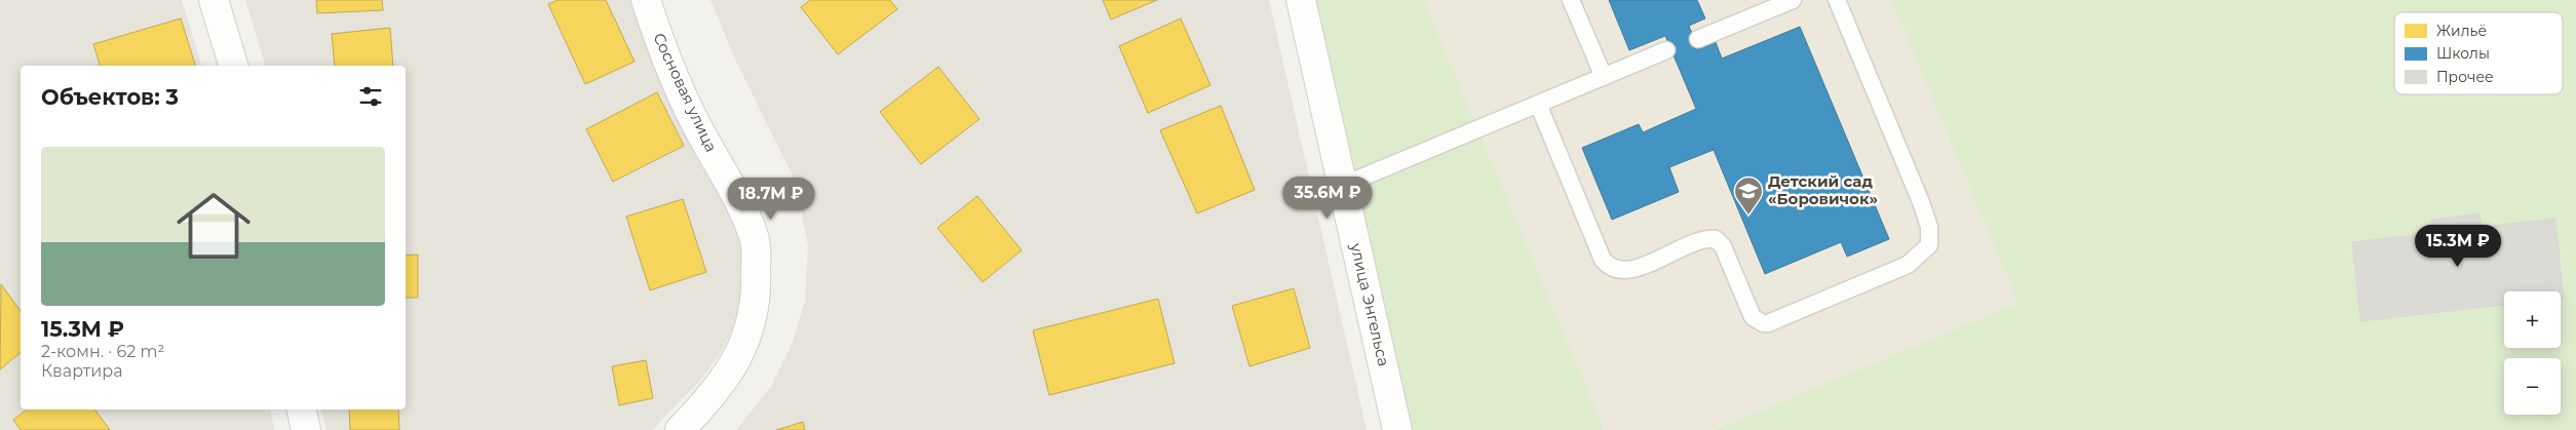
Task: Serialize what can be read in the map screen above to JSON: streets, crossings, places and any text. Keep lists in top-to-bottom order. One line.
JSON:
{"streets":{"street":["Сосновая улица","улица Энгельса"]},"places":{"school or university":["Детский сад «Боровичок»"]},"legend":["Жильё","Школы","Прочее"],"page":{"heading":"Объектов: 3","list":[{"name":"15.3M ₽","note":"2-комн. · 62 m² · Квартира"}],"price":["35.6M ₽","18.7M ₽","15.3M ₽"],"map_buttons":["+","−"]}}
